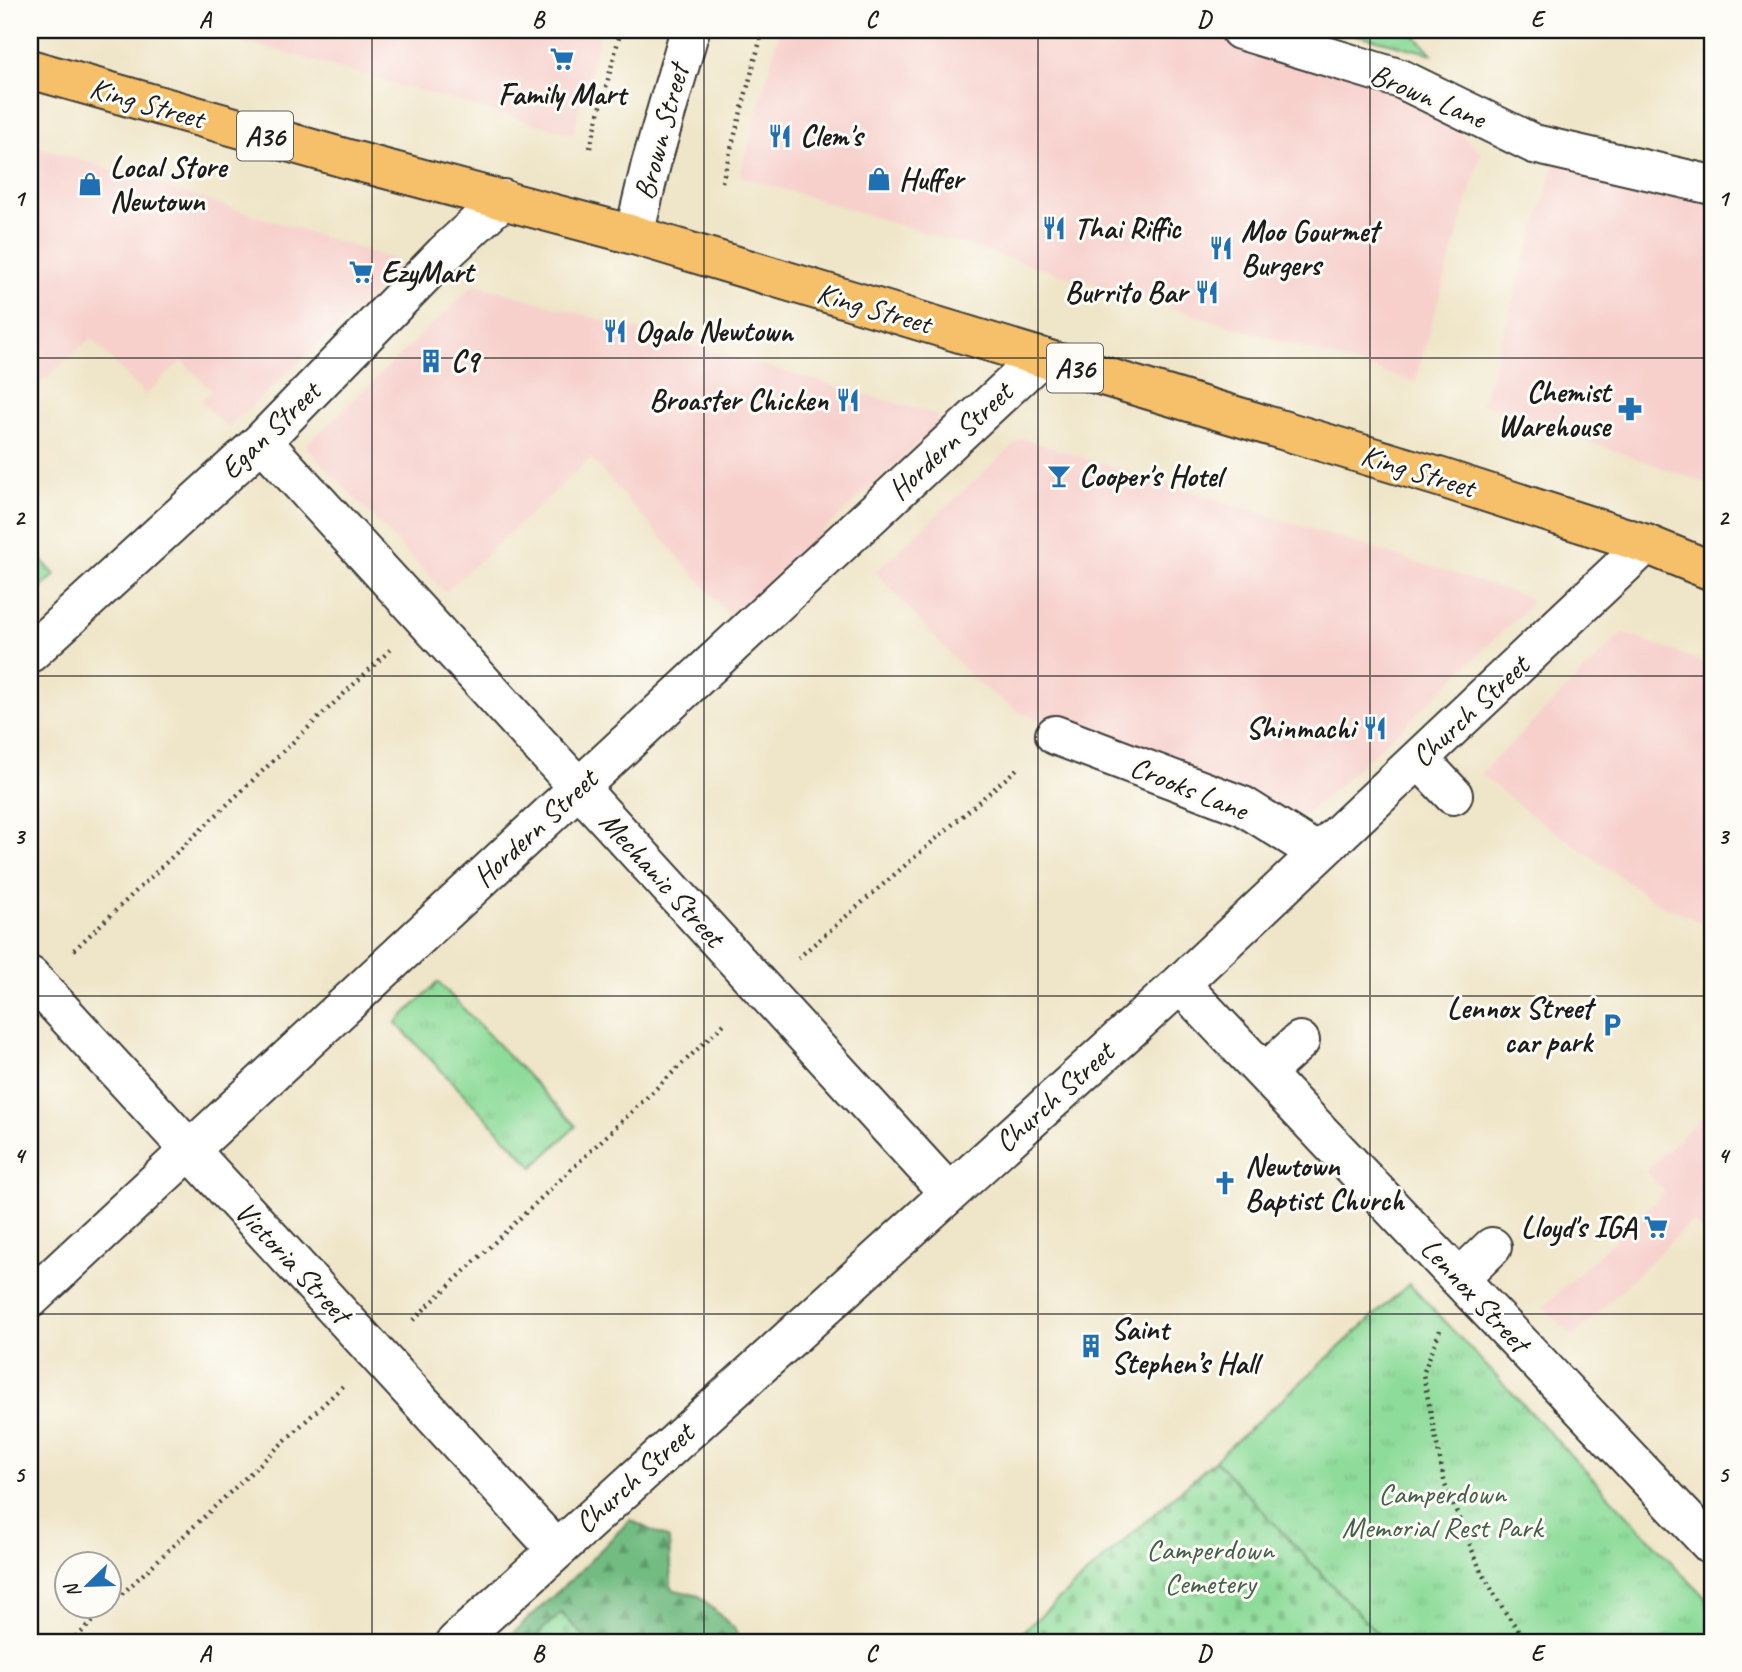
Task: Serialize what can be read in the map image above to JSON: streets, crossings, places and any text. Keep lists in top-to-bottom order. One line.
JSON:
{"streets":{"highway":["King Street","A36"],"street":["Brown Lane","Brown Street","Egan Street","Hordern Street","Church Street","Crooks Lane","Mechanic Street","Victoria Street","Lennox Street"]},"crossings":[["King Street","Brown Street"],["King Street","Egan Street"],["King Street","Hordern Street"],["King Street","Church Street"],["Egan Street","Mechanic Street"],["Hordern Street","Mechanic Street"],["Hordern Street","Victoria Street"],["Church Street","Crooks Lane"],["Church Street","Mechanic Street"],["Church Street","Victoria Street"],["Church Street","Lennox Street"]],"parks":["Camperdown Memorial Rest Park","Camperdown Cemetery"],"places":{"supermarket":["Family Mart","EzyMart","Lloyd's IGA"],"restaurant":["Clem's","Thai Riffic","Moo Gourmet Burgers","Burrito Bar","Ogalo Newtown","Broaster Chicken","Shinmachi"],"shop":["Huffer","Local Store Newtown"],"building":["C9","Saint Stephen’s Hall"],"pharmacy":["Chemist Warehouse"],"bar":["Cooper's Hotel"],"parking":["Lennox Street car park"],"church":["Newtown Baptist Church"]},"north":"bottom left","grid":{"columns":["A","B","C","D","E"],"rows":["1","2","3","4","5"]}}
